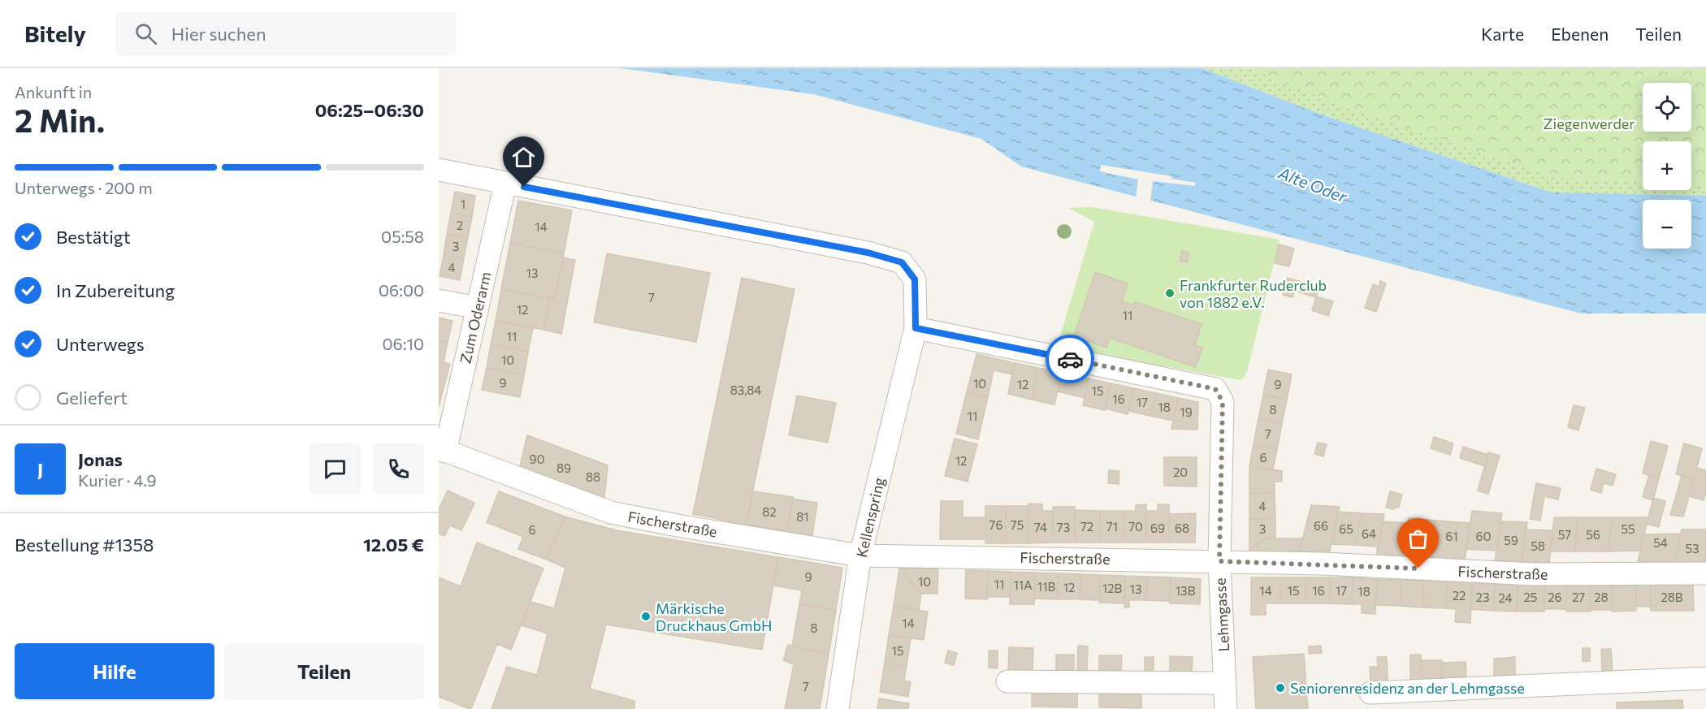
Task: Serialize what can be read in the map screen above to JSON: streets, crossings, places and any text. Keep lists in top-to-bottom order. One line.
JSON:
{"streets":{"street":["Zum Oderarm","Kellenspring","Fischerstraße","Lehmgasse"]},"crossings":[["Zum Oderarm","Kellenspring"],["Zum Oderarm","Fischerstraße"],["Kellenspring","Fischerstraße"],["Kellenspring","Lehmgasse"],["Fischerstraße","Lehmgasse"]],"water":["Alte Oder"],"parks":["Ziegenwerder"],"places":["Frankfurter Ruderclub von 1882 e.V.","Märkische Druckhaus GmbH","Seniorenresidenz an der Lehmgasse"],"house_numbers":["1","2","14","3","4","13","7","12","11","11","10","9","10","12","9","83,84","15","16","17","18","8","19","11","7","6","90","12","89","20","88","4","82","81","76","75","66","72","71","70","74","73","69","68","3","65","55","6","64","57","56","61","60","59","54","58","53","9","10","11","11A","11B","12","12B","13","13B","14","15","16","17","18","22","23","25","26","27","28","28B","24","14","8","15","7"],"page":{"header":"Bitely","search":"Hier suchen","nav":["Karte","Ebenen","Teilen"],"heading":["2 Min.","Ankunft in","06:25–06:30"],"panel":["Jonas","Kurier · 4.9","Bestellung #1358","12.05 €"],"map_buttons":["+","−"],"bar":"Unterwegs · 200 m","list":[["Bestätigt","05:58"],["In Zubereitung","06:00"],["Unterwegs","06:10"],"Geliefert"],"round":"J","buttons":["Hilfe","Teilen"]}}
